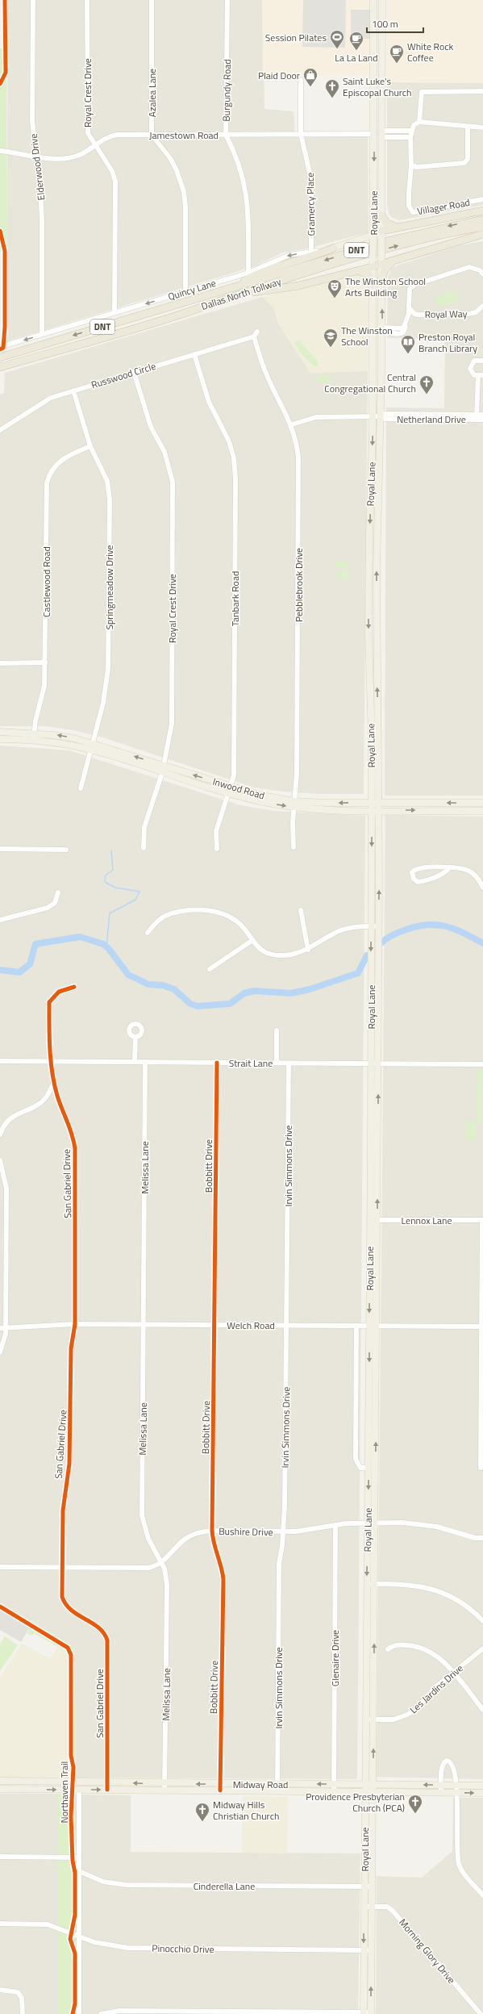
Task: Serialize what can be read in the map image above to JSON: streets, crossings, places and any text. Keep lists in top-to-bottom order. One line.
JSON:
{"streets":{"highway":["DNT","Dallas North Tollway"],"main road":["Royal Lane","Quincy Lane","Inwood Road","Midway Road"],"street":["Burgundy Road","Royal Crest Drive","Azalea Lane","Jamestown Road","Elderwood Drive","Gramercy Place","Villager Road","Royal Way","Russwood Circle","Netherland Drive","Castlewood Road","Pebblebrook Drive","Springmeadow Drive","Tanbark Road","Strait Lane","Bobbitt Drive","Irvin Simmons Drive","Melissa Lane","San Gabriel Drive","Lennox Lane","Welch Road","Bushire Drive","Glenaire Drive","Les Jardins Drive","Cinderella Lane","Pinocchio Drive","Morning Glory Drive"],"cycle path":["Northaven Trail"]},"crossings":[["Burgundy Road","Jamestown Road"],["Burgundy Road","Quincy Lane"],["Royal Crest Drive","Jamestown Road"],["Royal Crest Drive","Quincy Lane"],["Royal Crest Drive","Russwood Circle"],["Royal Crest Drive","Inwood Road"],["Azalea Lane","Jamestown Road"],["Jamestown Road","Elderwood Drive"],["Jamestown Road","Gramercy Place"],["Jamestown Road","Royal Lane"],["Elderwood Drive","Quincy Lane"],["Gramercy Place","Quincy Lane"],["Royal Lane","Quincy Lane"],["Royal Lane","Netherland Drive"],["Royal Lane","Inwood Road"],["Royal Lane","Strait Lane"],["Royal Lane","Lennox Lane"],["Royal Lane","Welch Road"],["Royal Lane","Bushire Drive"],["Royal Lane","Les Jardins Drive"],["Royal Lane","Midway Road"],["Royal Lane","Cinderella Lane"],["Royal Lane","Pinocchio Drive"],["Royal Lane","Morning Glory Drive"],["Russwood Circle","Pebblebrook Drive"],["Russwood Circle","Springmeadow Drive"],["Russwood Circle","Tanbark Road"],["Netherland Drive","Pebblebrook Drive"],["Castlewood Road","Springmeadow Drive"],["Castlewood Road","Inwood Road"],["Pebblebrook Drive","Inwood Road"],["Springmeadow Drive","Inwood Road"],["Tanbark Road","Inwood Road"],["Strait Lane","Bobbitt Drive"],["Strait Lane","Irvin Simmons Drive"],["Strait Lane","Melissa Lane"],["Strait Lane","San Gabriel Drive"],["Bobbitt Drive","Welch Road"],["Bobbitt Drive","Bushire Drive"],["Bobbitt Drive","Midway Road"],["Irvin Simmons Drive","Welch Road"],["Irvin Simmons Drive","Bushire Drive"],["Irvin Simmons Drive","Midway Road"],["Melissa Lane","Welch Road"],["Melissa Lane","Bushire Drive"],["Melissa Lane","Midway Road"],["San Gabriel Drive","Welch Road"],["San Gabriel Drive","Bushire Drive"],["San Gabriel Drive","Midway Road"],["Bushire Drive","Glenaire Drive"],["Glenaire Drive","Midway Road"]],"one_way":["Quincy Lane"],"places":{"sports":["Session Pilates"],"cafe":["La La Land","White Rock Coffee"],"shop":["Plaid Door"],"church":["Saint Luke's Episcopal Church","Central Congregational Church","Providence Presbyterian Church (PCA)","Midway Hills Christian Church"],"theatre":["The Winston School Arts Building"],"school or university":["The Winston School"],"library":["Preston Royal Branch Library"]},"scale_bar":"100 m"}
